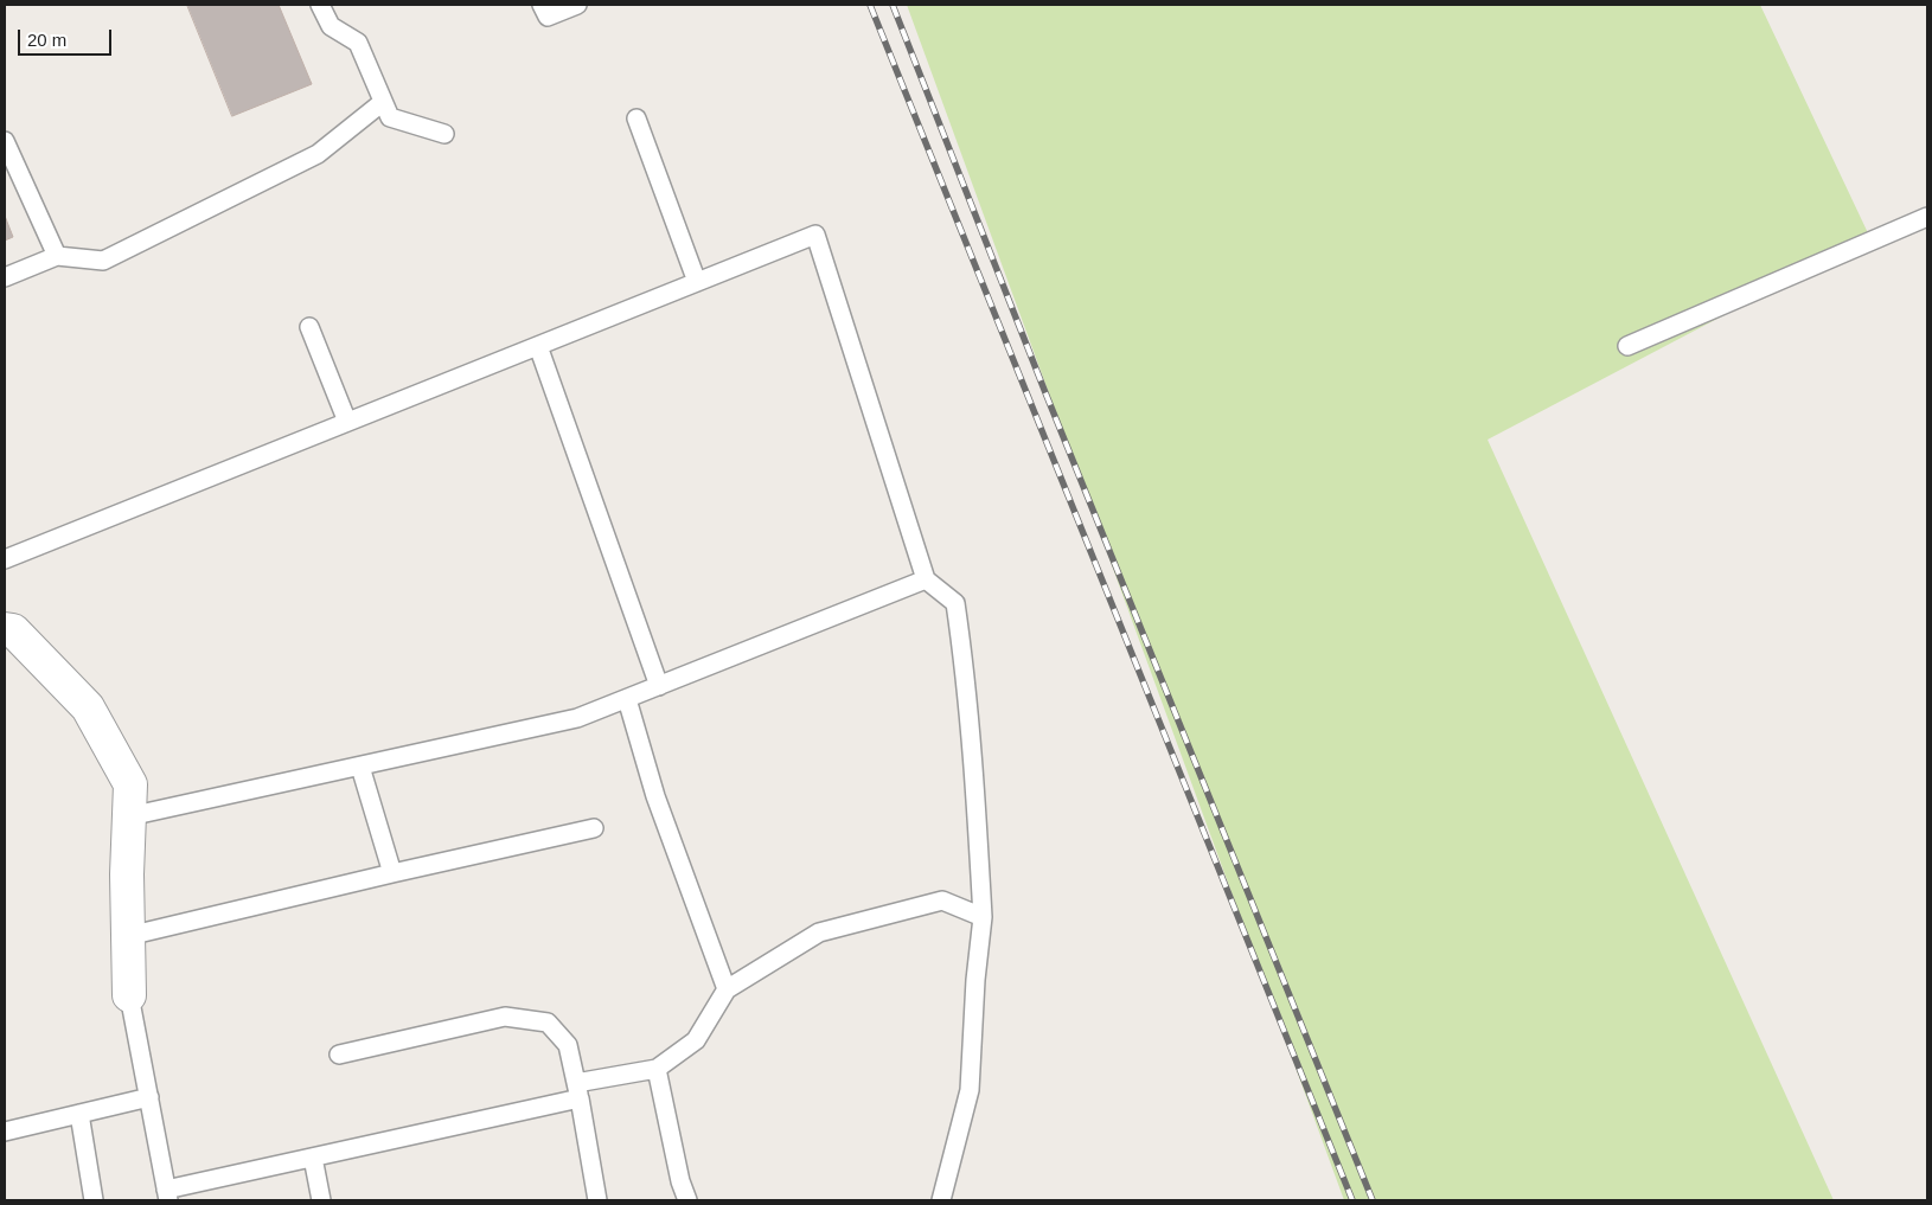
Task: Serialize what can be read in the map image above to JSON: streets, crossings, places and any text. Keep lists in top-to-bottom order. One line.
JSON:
{"scale_bar":"20 m"}
